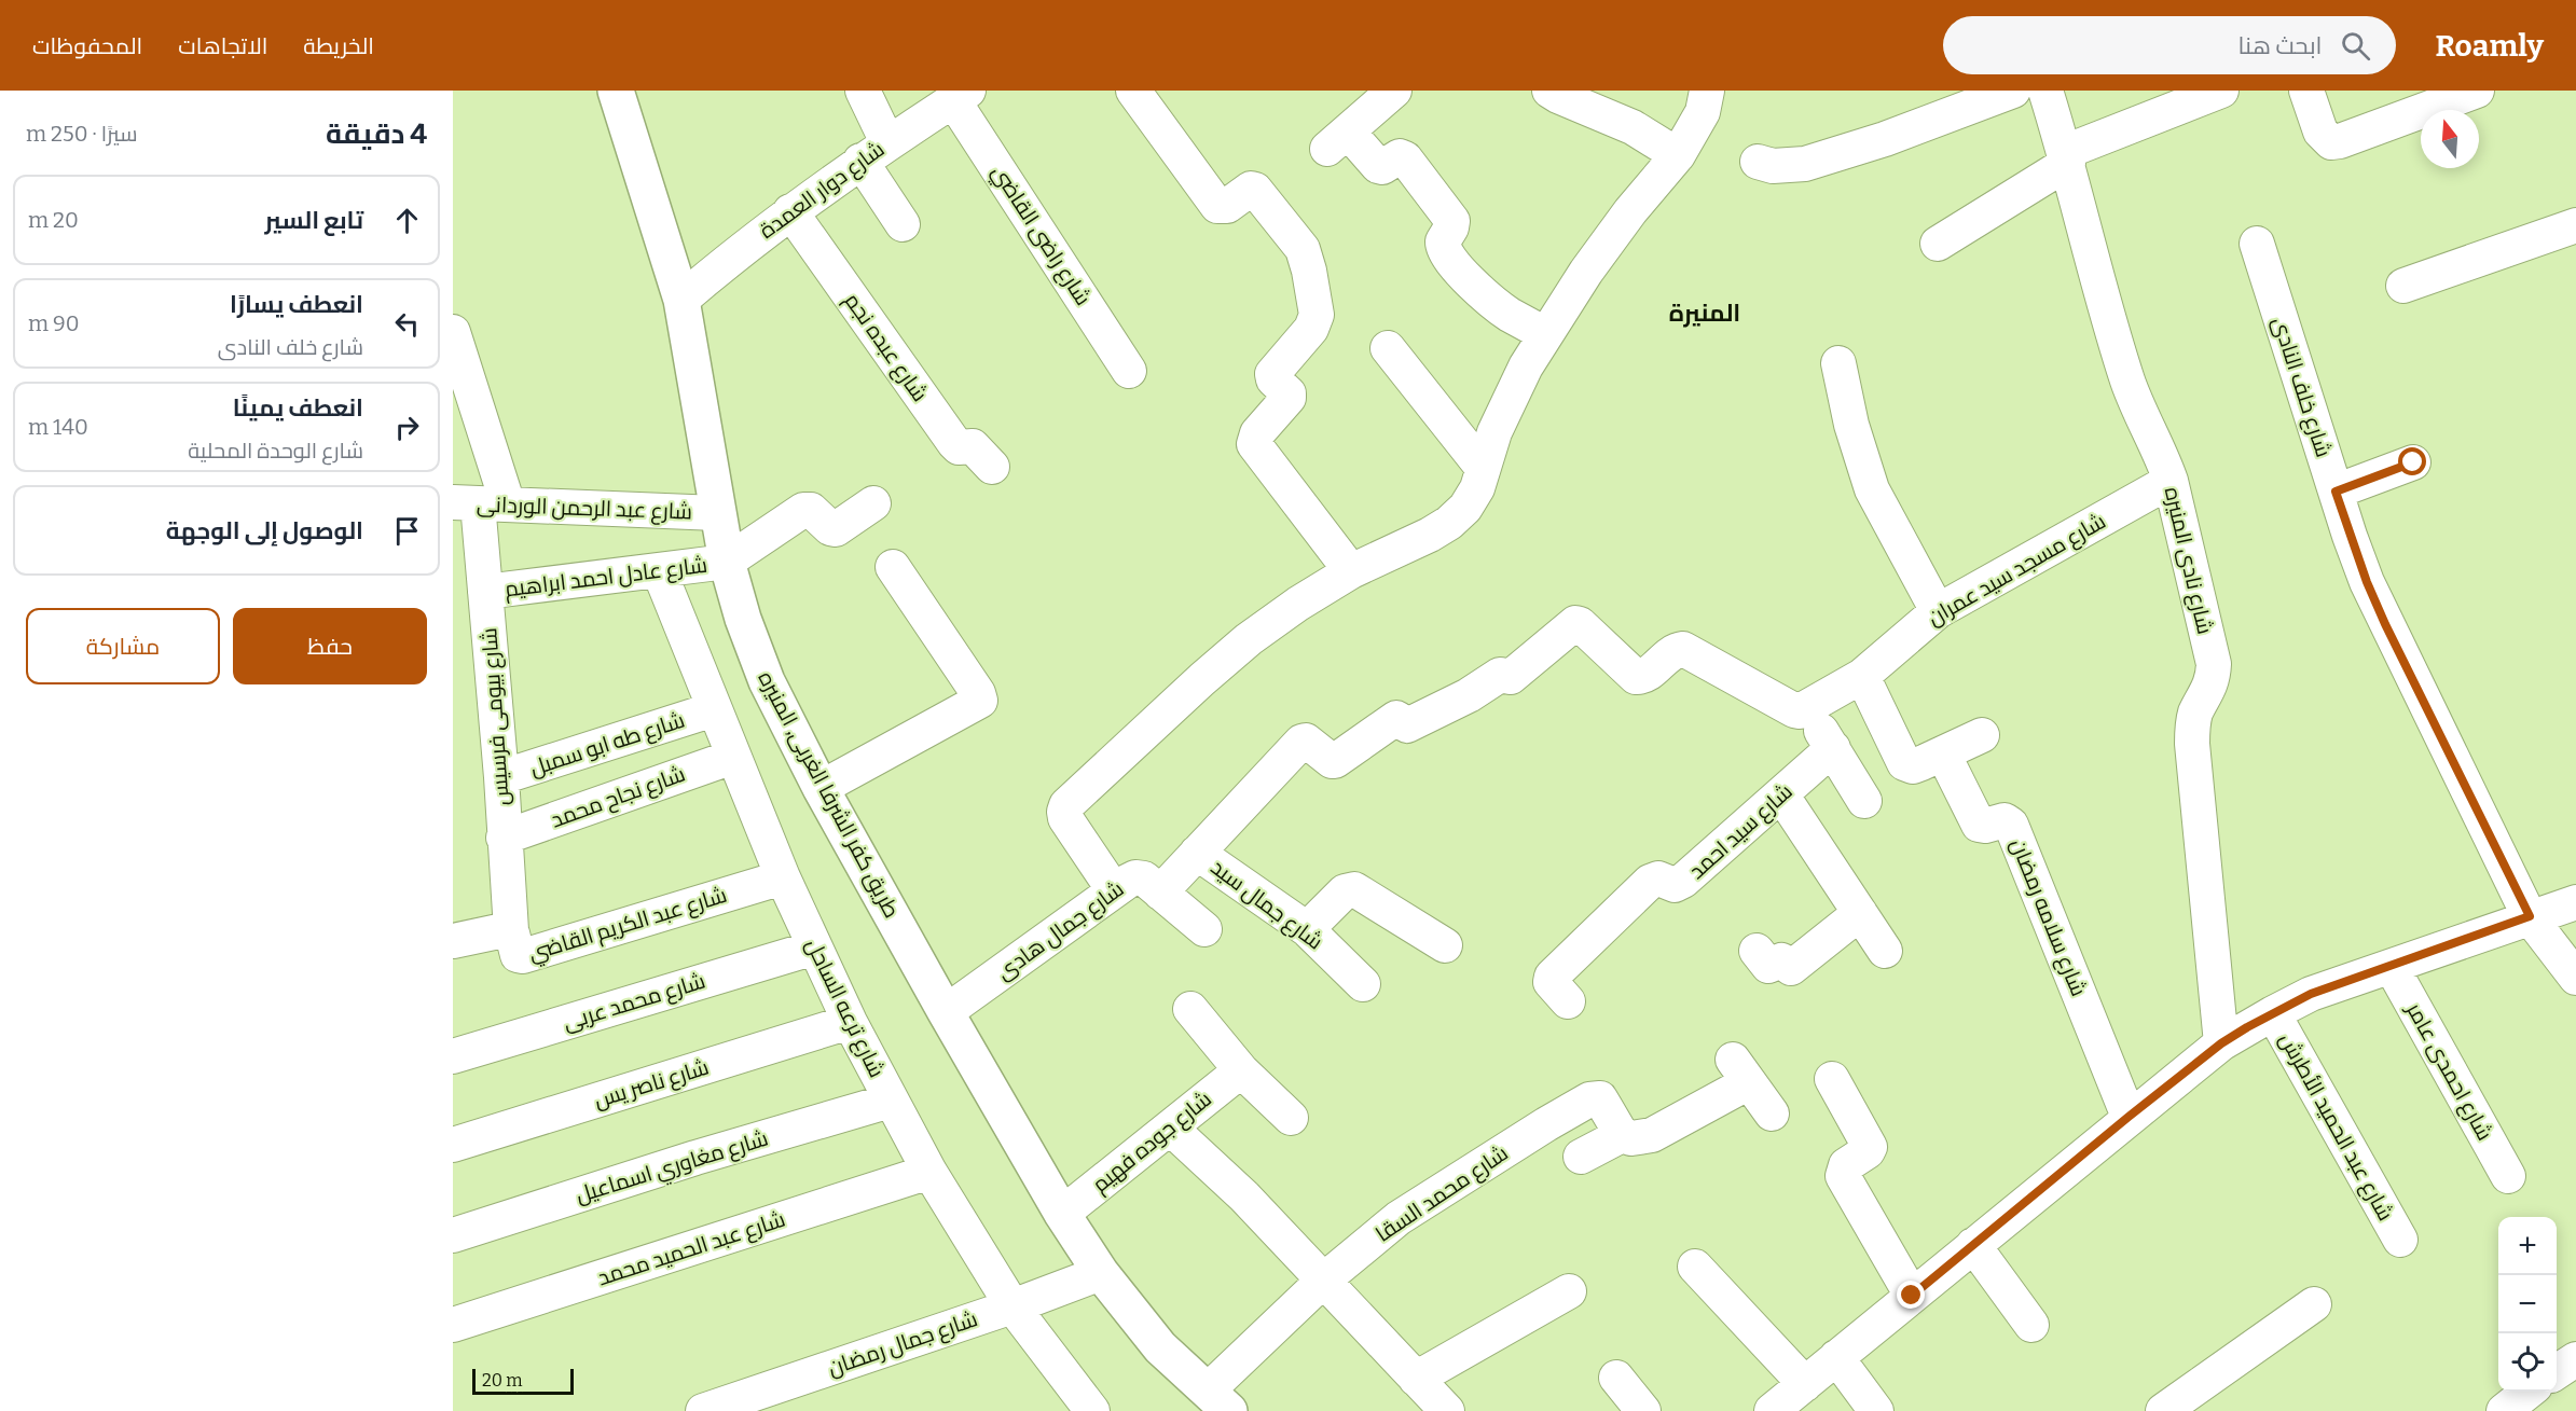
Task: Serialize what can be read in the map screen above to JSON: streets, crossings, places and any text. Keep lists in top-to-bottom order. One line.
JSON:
{"streets":{"street":["شارع دوار العمدة","شارع راضى القاضي","شارع عبده نجم","شارع خلف النادى","شارع عبد الرحمن الوردانى","شارع نادى المنيره","شارع مسجد سيد عمران","شارع عادل احمد ابراهيم","شارع بيومى فرسيس","شارع طه ابو سمبل","طريق كفر الشرفا الغربى, المنيره","شارع نجاح محمد","شارع سيد احمد","شارع جمال سيد","شارع سلامه رمضان","شارع عبد الكريم القاضي","شارع جمال هادى","شارع محمد عربى","شارع ترعه الساحل","شارع احمدى عامر","شارع ناصر يس","شارع عبد الحميد الأطرش","شارع جوده فهيم","شارع مغاوري اسماعيل","شارع محمد السقا","شارع عبد الحميد محمد","شارع جمال رمضان"]},"crossings":[["شارع دوار العمدة","شارع راضى القاضي"],["شارع دوار العمدة","شارع عبده نجم"],["شارع دوار العمدة","طريق كفر الشرفا الغربى, المنيره"],["شارع عبد الرحمن الوردانى","شارع بيومى فرسيس"],["شارع عبد الرحمن الوردانى","طريق كفر الشرفا الغربى, المنيره"],["شارع نادى المنيره","شارع مسجد سيد عمران"],["شارع عادل احمد ابراهيم","شارع بيومى فرسيس"],["شارع عادل احمد ابراهيم","طريق كفر الشرفا الغربى, المنيره"],["شارع عادل احمد ابراهيم","شارع ترعه الساحل"],["شارع بيومى فرسيس","شارع طه ابو سمبل"],["شارع بيومى فرسيس","شارع نجاح محمد"],["شارع بيومى فرسيس","شارع عبد الكريم القاضي"],["شارع طه ابو سمبل","شارع ترعه الساحل"],["طريق كفر الشرفا الغربى, المنيره","شارع جمال هادى"],["طريق كفر الشرفا الغربى, المنيره","شارع جوده فهيم"],["طريق كفر الشرفا الغربى, المنيره","شارع محمد السقا"],["طريق كفر الشرفا الغربى, المنيره","شارع جمال رمضان"],["شارع نجاح محمد","شارع ترعه الساحل"],["شارع عبد الكريم القاضي","شارع ترعه الساحل"],["شارع محمد عربى","شارع ترعه الساحل"],["شارع ترعه الساحل","شارع ناصر يس"],["شارع ترعه الساحل","شارع مغاوري اسماعيل"],["شارع ترعه الساحل","شارع عبد الحميد محمد"],["شارع ترعه الساحل","شارع جمال رمضان"]],"districts":["المنيرة"],"scale_bar":"20 m","north":"top","page":{"header":"Roamly","search":"ابحث هنا","nav":["الخريطة","الاتجاهات","المحفوظات"],"heading":["4 دقيقة","سيرًا · 250 m"],"list":[["تابع السير","20 m"],["انعطف يسارًا","شارع خلف النادى","90 m"],["انعطف يمينًا","شارع الوحدة المحلية","140 m"],"الوصول إلى الوجهة"],"buttons":["حفظ","مشاركة"],"map_buttons":["+","−"],"scale":"20 m"}}
